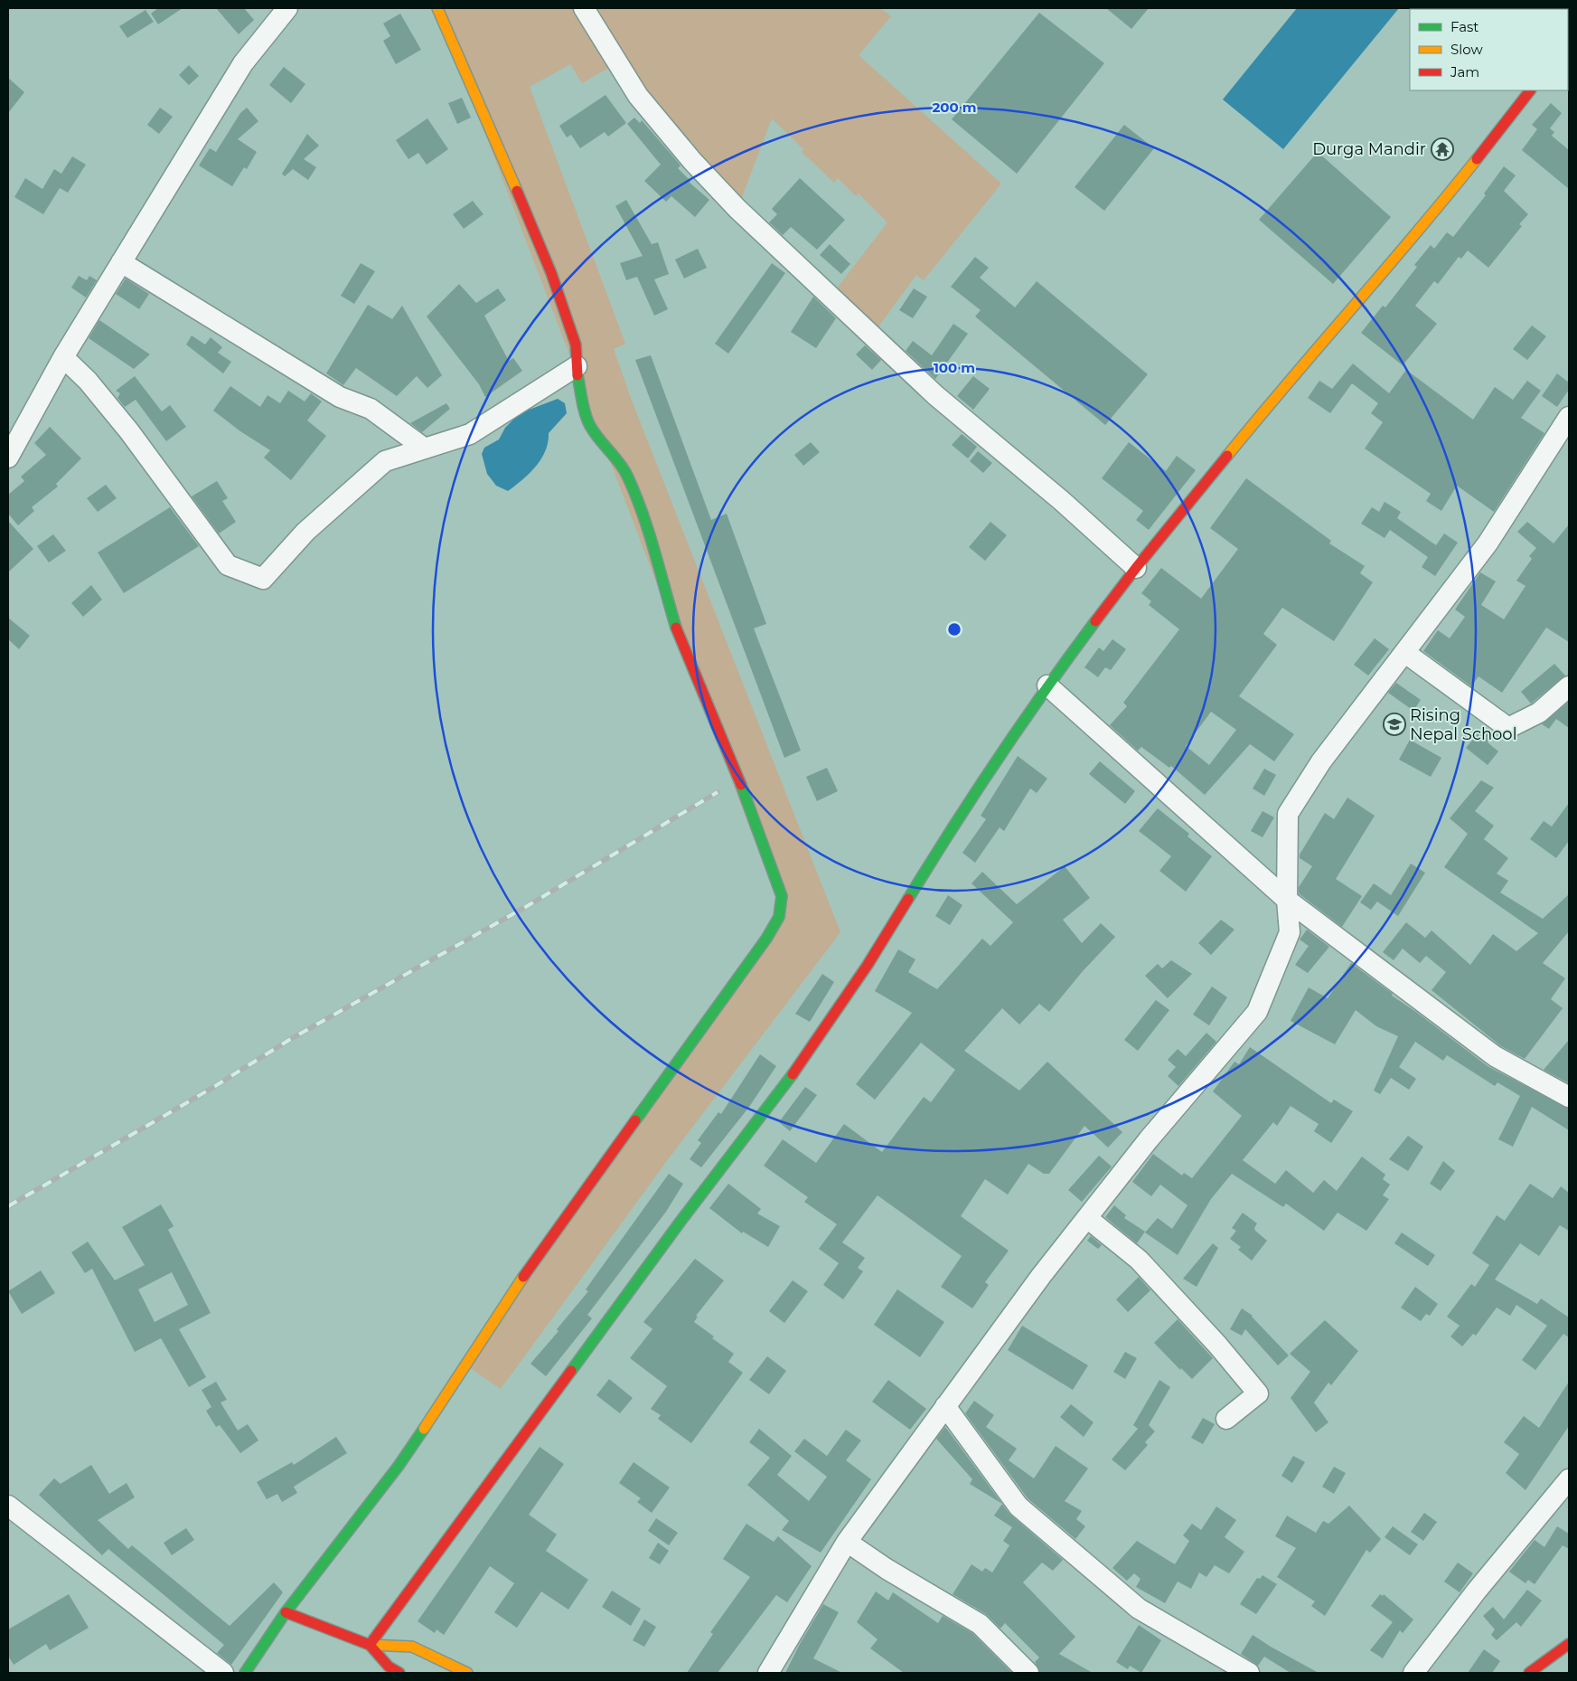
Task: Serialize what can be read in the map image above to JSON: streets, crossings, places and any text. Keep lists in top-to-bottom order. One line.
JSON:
{"places":{"temple":["Durga Mandir"],"school or university":["Rising Nepal School"]},"legend":["Fast","Slow","Jam"],"rings":["200 m","100 m"]}
